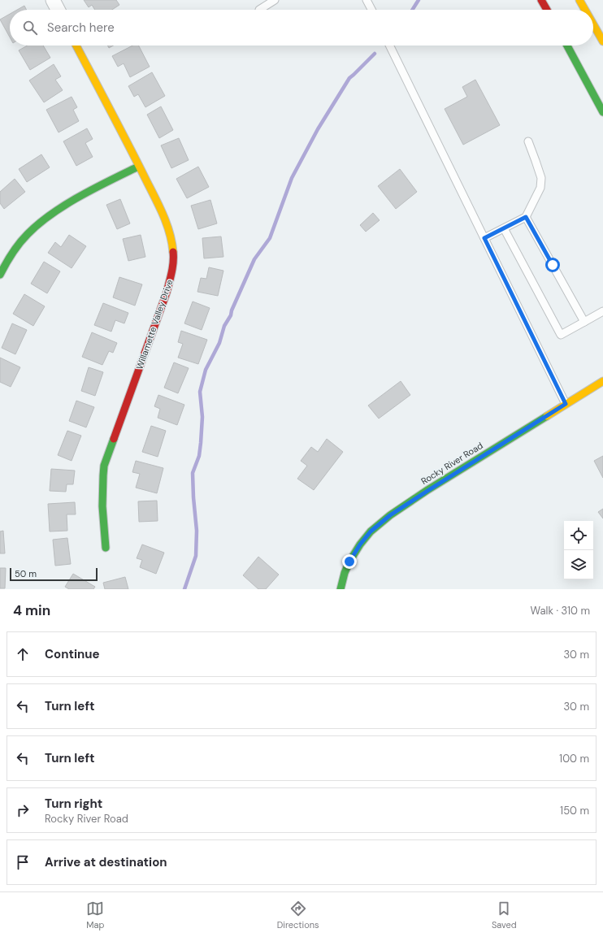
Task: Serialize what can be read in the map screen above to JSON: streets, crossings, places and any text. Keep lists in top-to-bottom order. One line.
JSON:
{"streets":{"street":["Willamette Valley Drive","Rocky River Road"]},"scale_bar":"50 m","page":{"search":"Search here","scale":"50 m","heading":["4 min","Walk · 310 m"],"list":[["Continue","30 m"],["Turn left","30 m"],["Turn left","100 m"],["Turn right","Rocky River Road","150 m"],"Arrive at destination"],"nav":["Map","Directions","Saved"]}}
